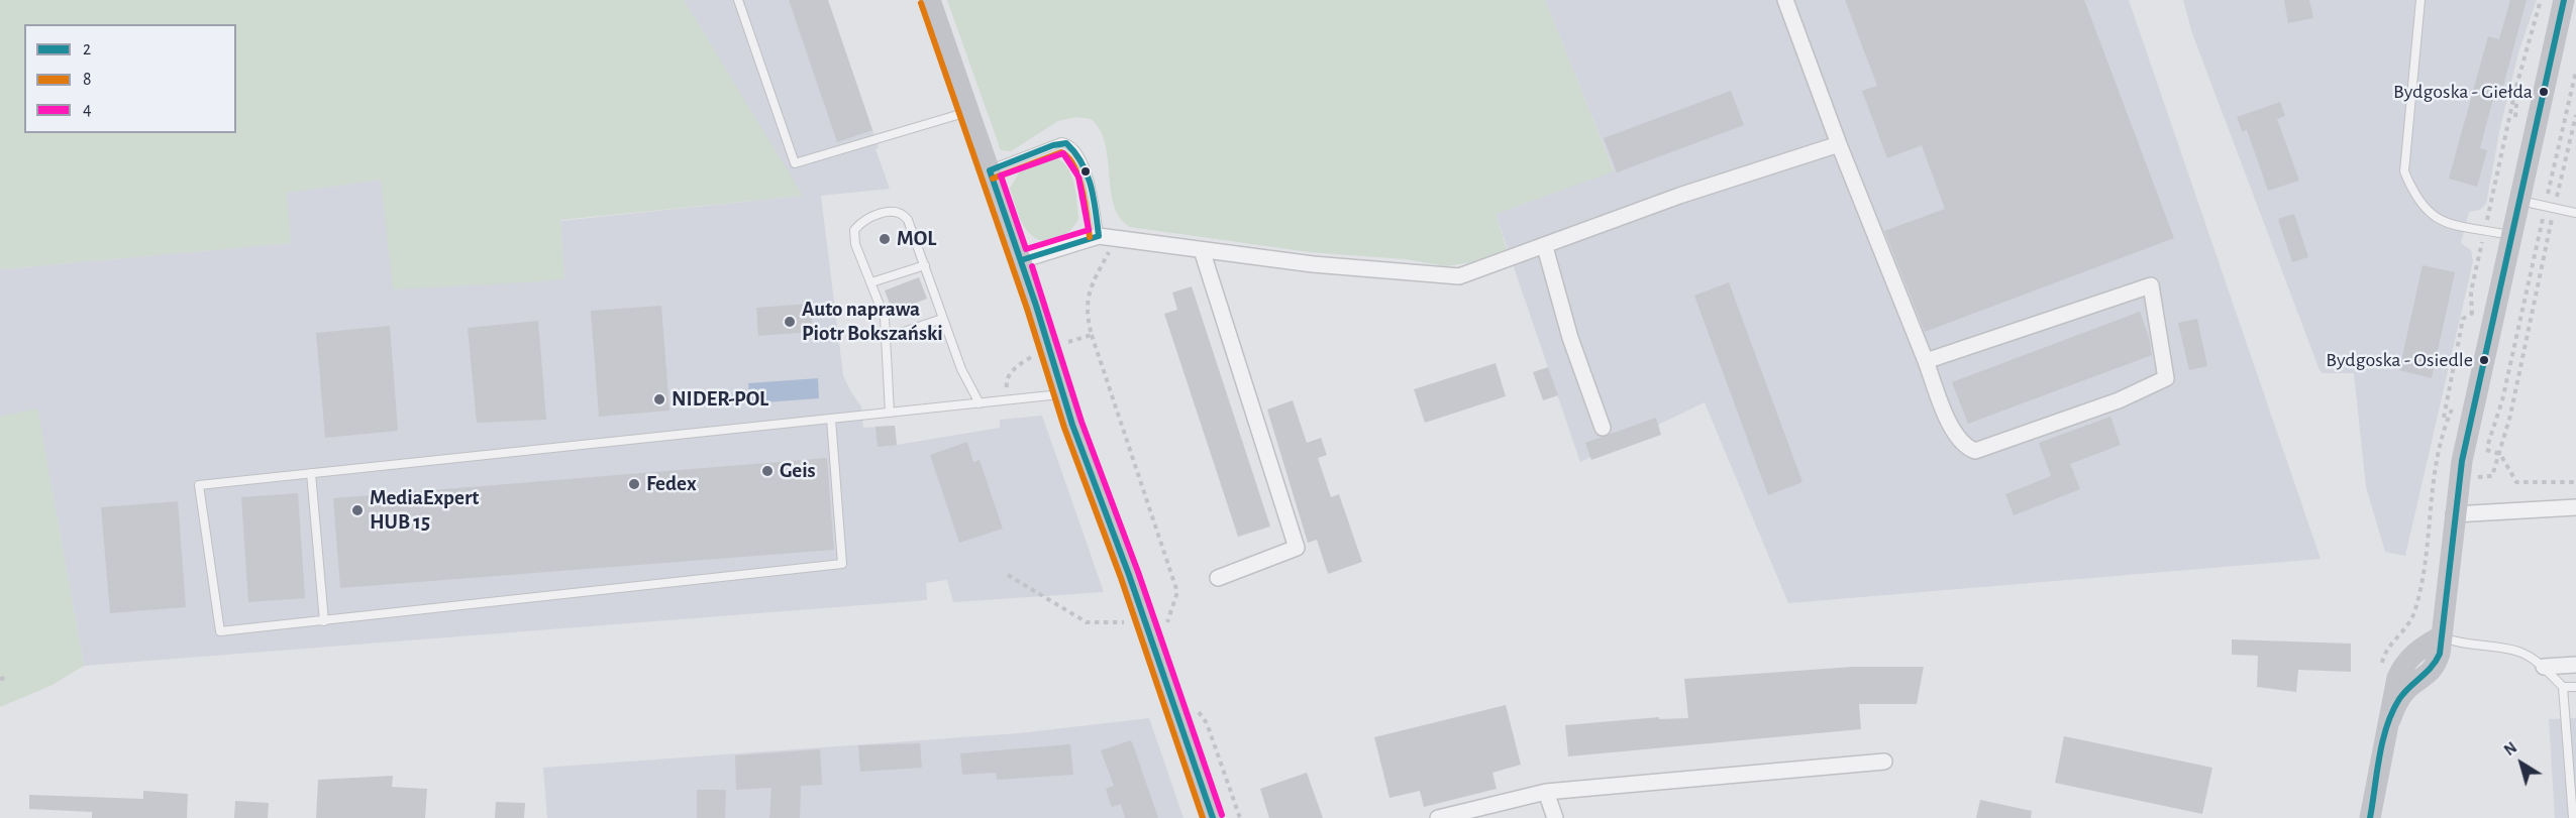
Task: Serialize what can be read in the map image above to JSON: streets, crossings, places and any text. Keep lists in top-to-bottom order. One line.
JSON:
{"places":["Bydgoska - Giełda","MOL","Auto naprawa Piotr Bokszański","Bydgoska - Osiedle","NIDER-POL","Geis","Fedex","MediaExpert HUB 15"],"lines":["transit line 2","transit line 8","transit line 4"],"legend":["2","8","4"],"north":"top left"}
